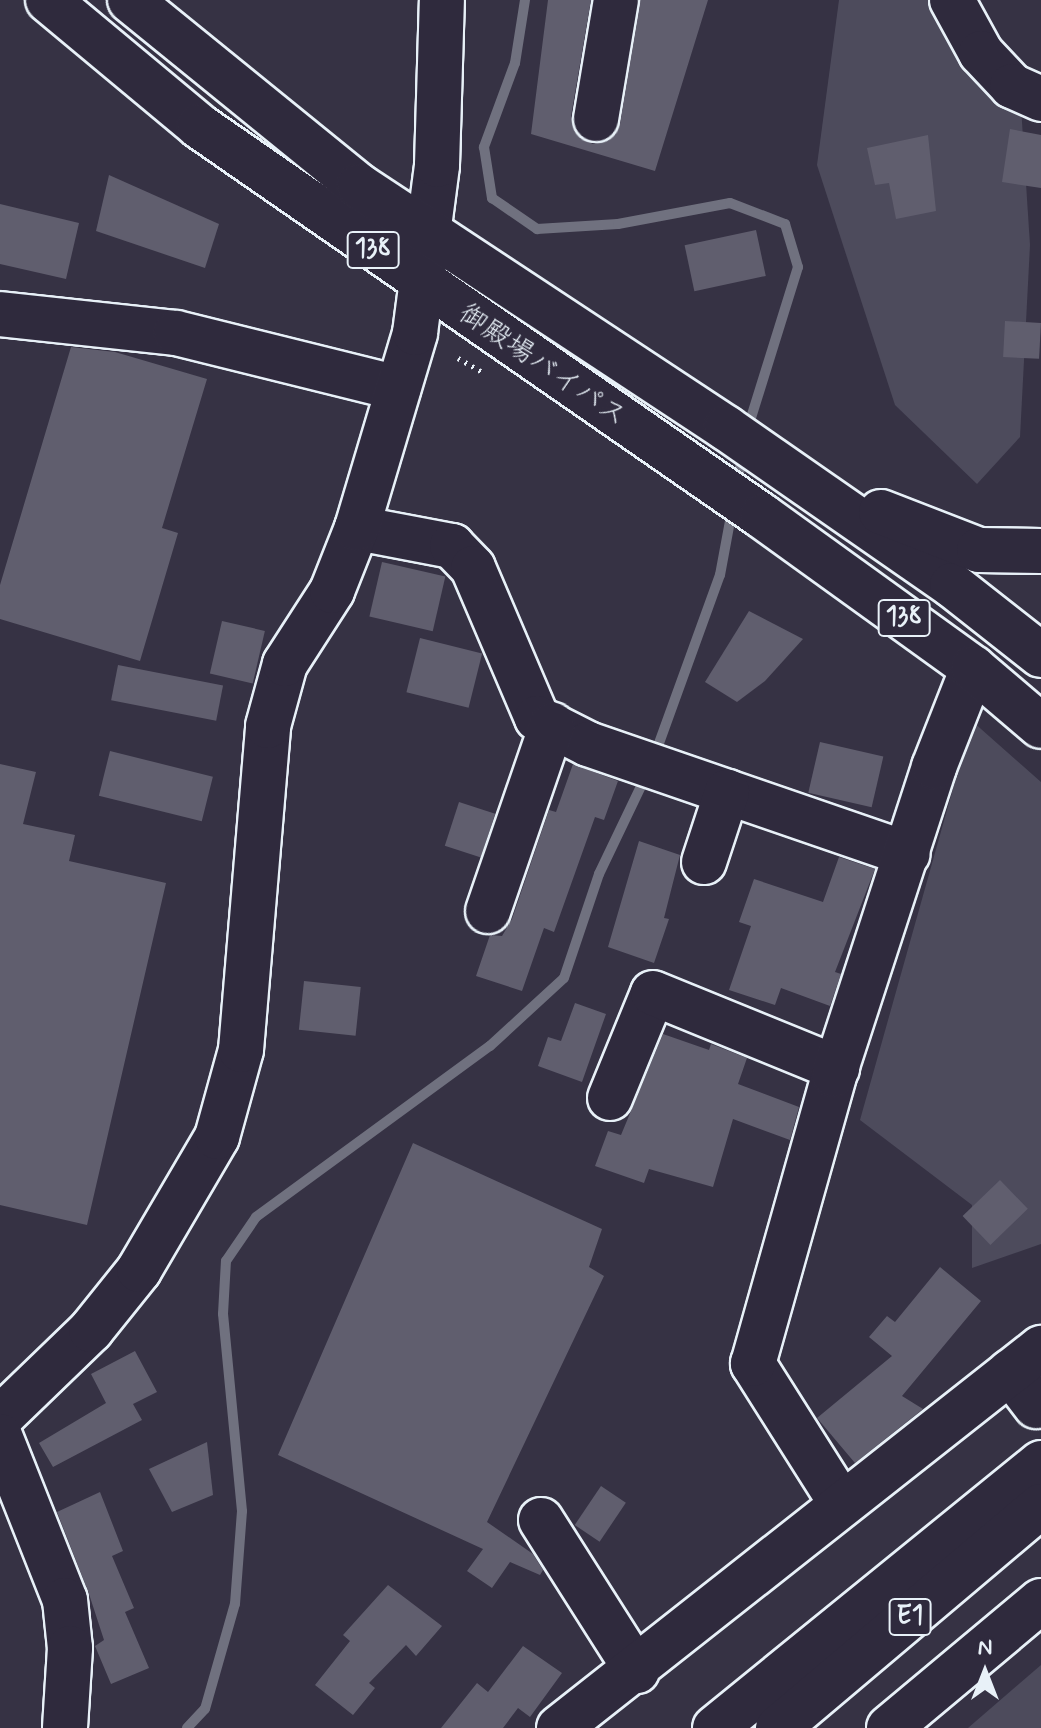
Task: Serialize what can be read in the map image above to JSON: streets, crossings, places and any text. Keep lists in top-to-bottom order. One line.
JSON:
{"streets":{"main road":["138","御殿場バイパス","E1"]},"north":"top"}
